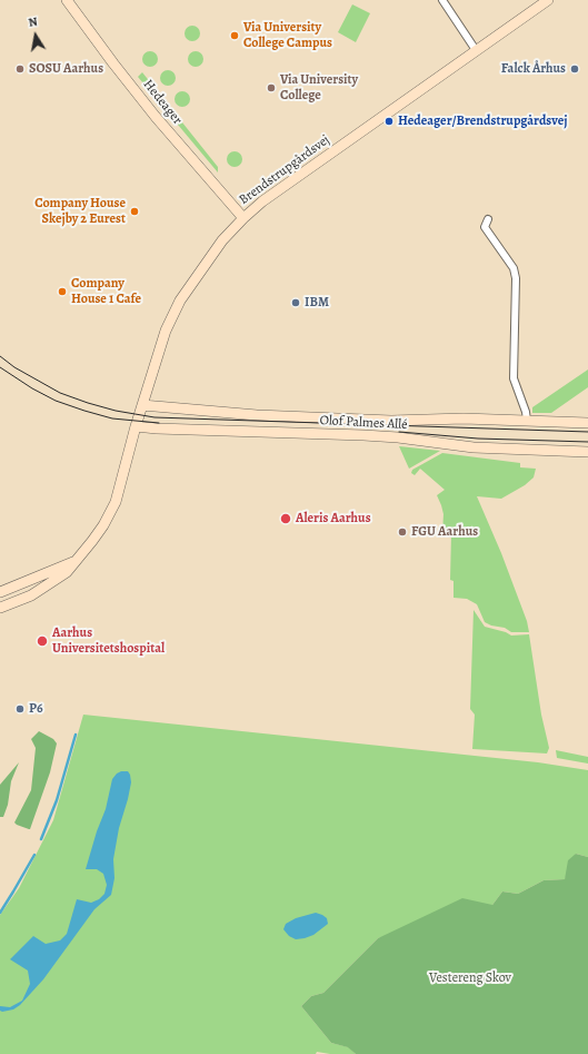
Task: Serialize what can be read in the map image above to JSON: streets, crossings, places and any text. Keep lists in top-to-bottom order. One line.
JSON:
{"streets":{"street":["Hedeager","Brendstrupgårdsvej","Olof Palmes Allé"]},"crossings":[["Hedeager","Brendstrupgårdsvej"],["Brendstrupgårdsvej","Olof Palmes Allé"]],"parks":["Vestereng Skov"],"places":["Via University College Campus","SOSU Aarhus","Falck Århus","Via University College","Hedeager/Brendstrupgårdsvej","Company House Skejby 2 Eurest","Company House 1 Cafe","IBM","Aleris Aarhus","FGU Aarhus","Aarhus Universitetshospital","P6"],"north":"top"}
